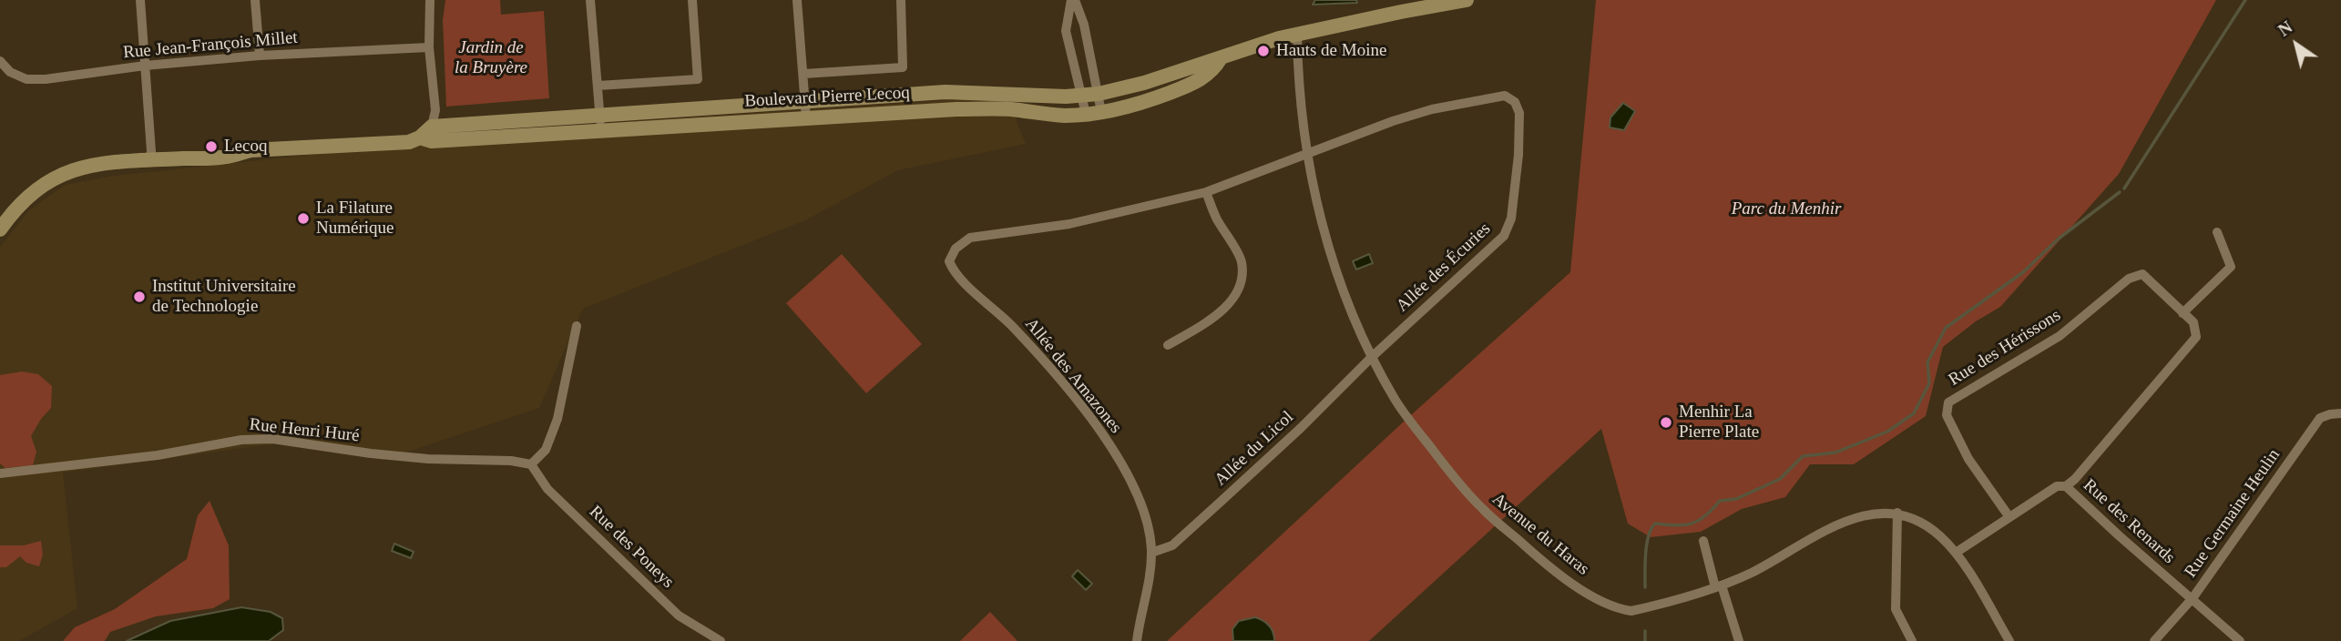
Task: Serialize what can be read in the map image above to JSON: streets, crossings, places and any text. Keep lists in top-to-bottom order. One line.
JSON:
{"streets":{"street":["Rue Jean-François Millet","Boulevard Pierre Lecoq","Allée des Écuries","Rue des Hérissons","Allée des Amazones","Rue Henri Huré","Allée du Licol","Rue Germaine Heulin","Rue des Renards","Avenue du Haras","Rue des Poneys"]},"crossings":[["Boulevard Pierre Lecoq","Avenue du Haras"],["Allée des Écuries","Allée des Amazones"],["Allée des Écuries","Allée du Licol"],["Allée des Écuries","Avenue du Haras"],["Rue des Hérissons","Rue des Renards"],["Allée des Amazones","Allée du Licol"],["Allée des Amazones","Avenue du Haras"],["Rue Henri Huré","Rue des Poneys"],["Allée du Licol","Avenue du Haras"],["Rue Germaine Heulin","Rue des Renards"],["Rue des Renards","Avenue du Haras"]],"parks":["Jardin de la Bruyère","Parc du Menhir"],"places":["Hauts de Moine","Lecoq","La Filature Numérique","Institut Universitaire de Technologie","Menhir La Pierre Plate"],"north":"top left"}
